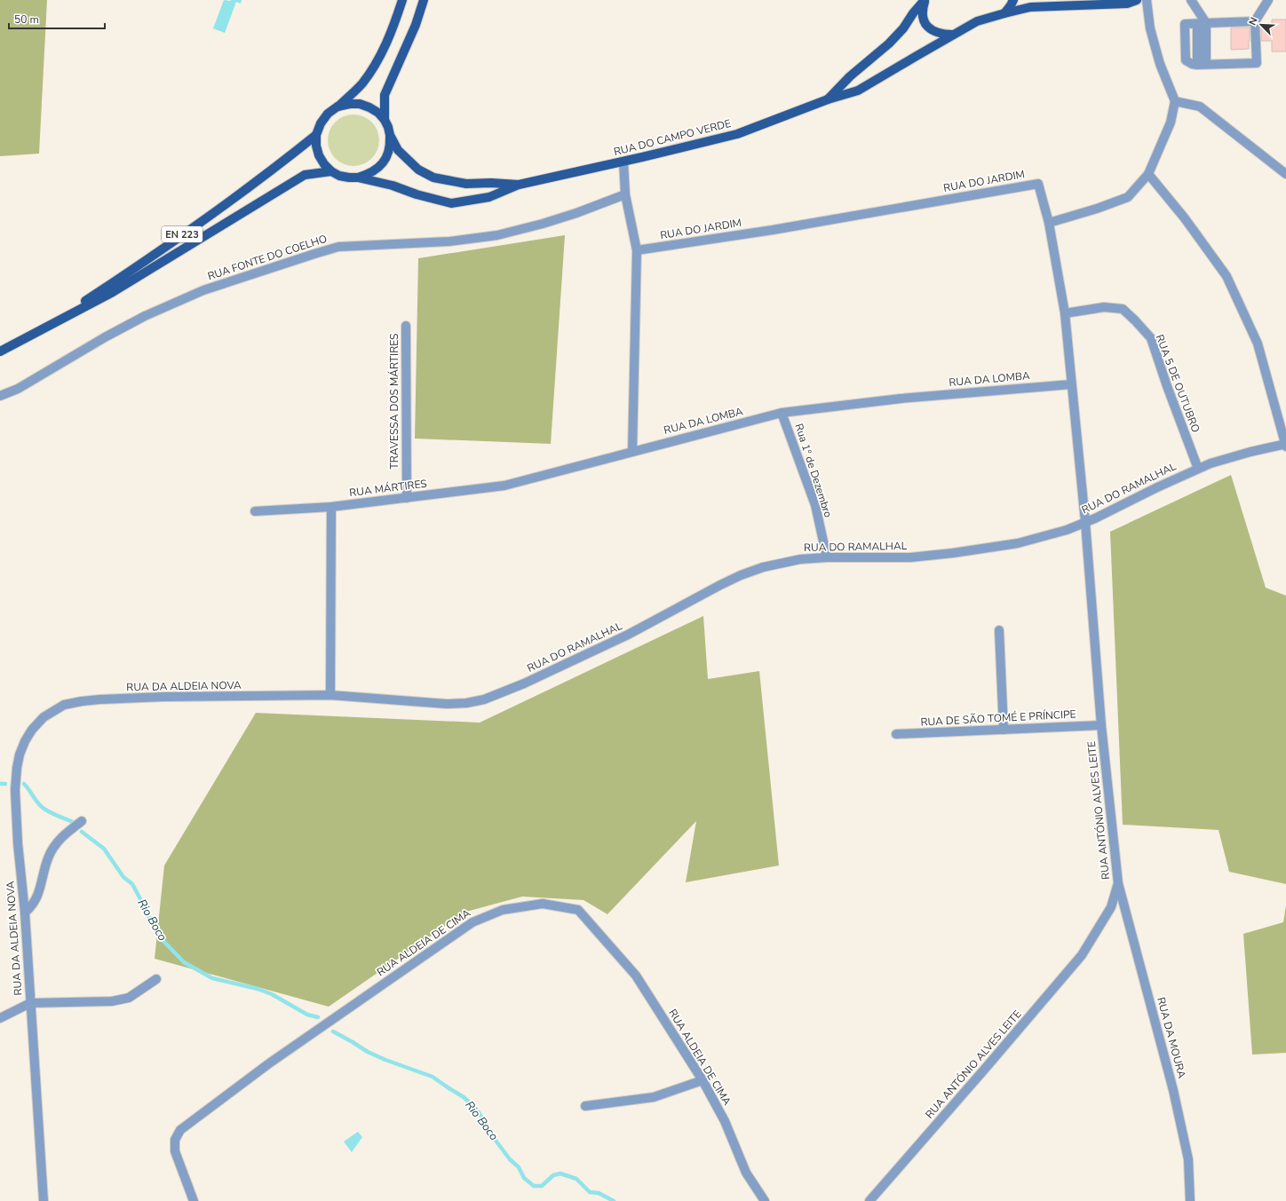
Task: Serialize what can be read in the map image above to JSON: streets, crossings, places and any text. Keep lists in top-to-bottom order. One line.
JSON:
{"streets":{"main road":["RUA DO CAMPO VERDE","EN 223"],"street":["RUA DO JARDIM","RUA FONTE DO COELHO","RUA DA LOMBA","RUA 5 DE OUTUBRO","TRAVESSA DOS MÁRTIRES","Rua 1º de Dezembro","RUA MÁRTIRES","RUA DO RAMALHAL","RUA DA ALDEIA NOVA","RUA DE SÃO TOMÉ E PRÍNCIPE","RUA ANTÓNIO ALVES LEITE","RUA ALDEIA DE CIMA","RUA DA MOURA"]},"crossings":[["RUA DO CAMPO VERDE","EN 223"],["RUA DO JARDIM","RUA DA LOMBA"],["RUA DO JARDIM","RUA 5 DE OUTUBRO"],["RUA DO JARDIM","RUA DO RAMALHAL"],["RUA DO JARDIM","RUA ANTÓNIO ALVES LEITE"],["RUA DA LOMBA","Rua 1º de Dezembro"],["RUA DA LOMBA","RUA MÁRTIRES"],["RUA 5 DE OUTUBRO","RUA DO RAMALHAL"],["TRAVESSA DOS MÁRTIRES","RUA MÁRTIRES"],["Rua 1º de Dezembro","RUA DO RAMALHAL"],["RUA DO RAMALHAL","RUA DA ALDEIA NOVA"],["RUA DO RAMALHAL","RUA ANTÓNIO ALVES LEITE"],["RUA DE SÃO TOMÉ E PRÍNCIPE","RUA ANTÓNIO ALVES LEITE"],["RUA ANTÓNIO ALVES LEITE","RUA DA MOURA"]],"water":["Rio Boco"],"scale_bar":"50 m","north":"top left"}
